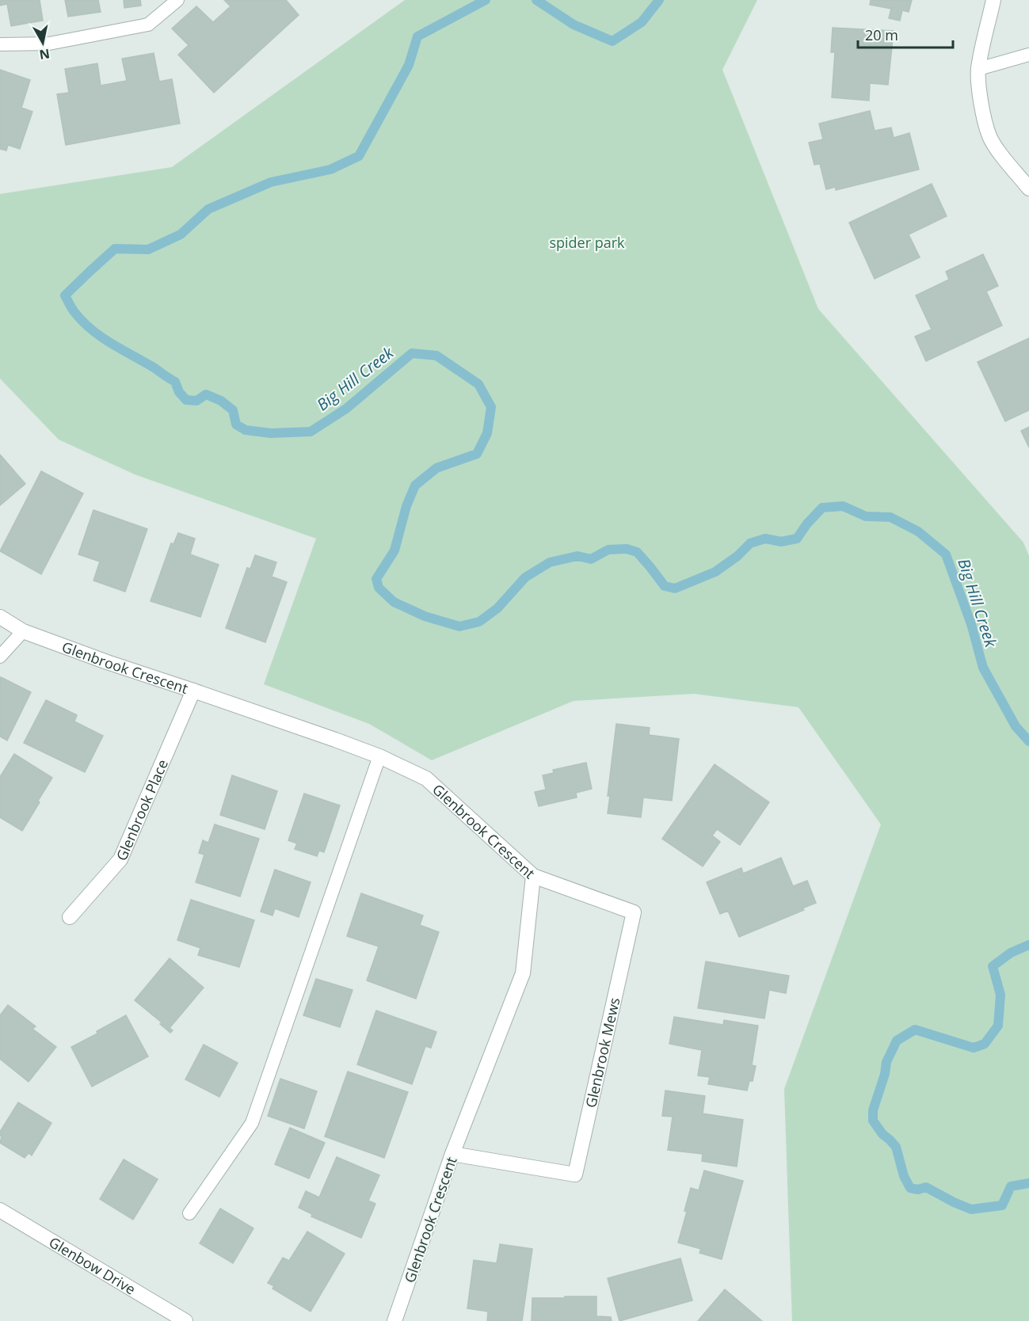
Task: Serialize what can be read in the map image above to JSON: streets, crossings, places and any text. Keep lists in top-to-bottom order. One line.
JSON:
{"streets":{"street":["Glenbrook Crescent","Glenbrook Place","Glenbrook Mews","Glenbow Drive"]},"crossings":[["Glenbrook Crescent","Glenbrook Place"],["Glenbrook Crescent","Glenbrook Mews"]],"water":["Big Hill Creek"],"parks":["spider park"],"scale_bar":"20 m","north":"bottom"}
